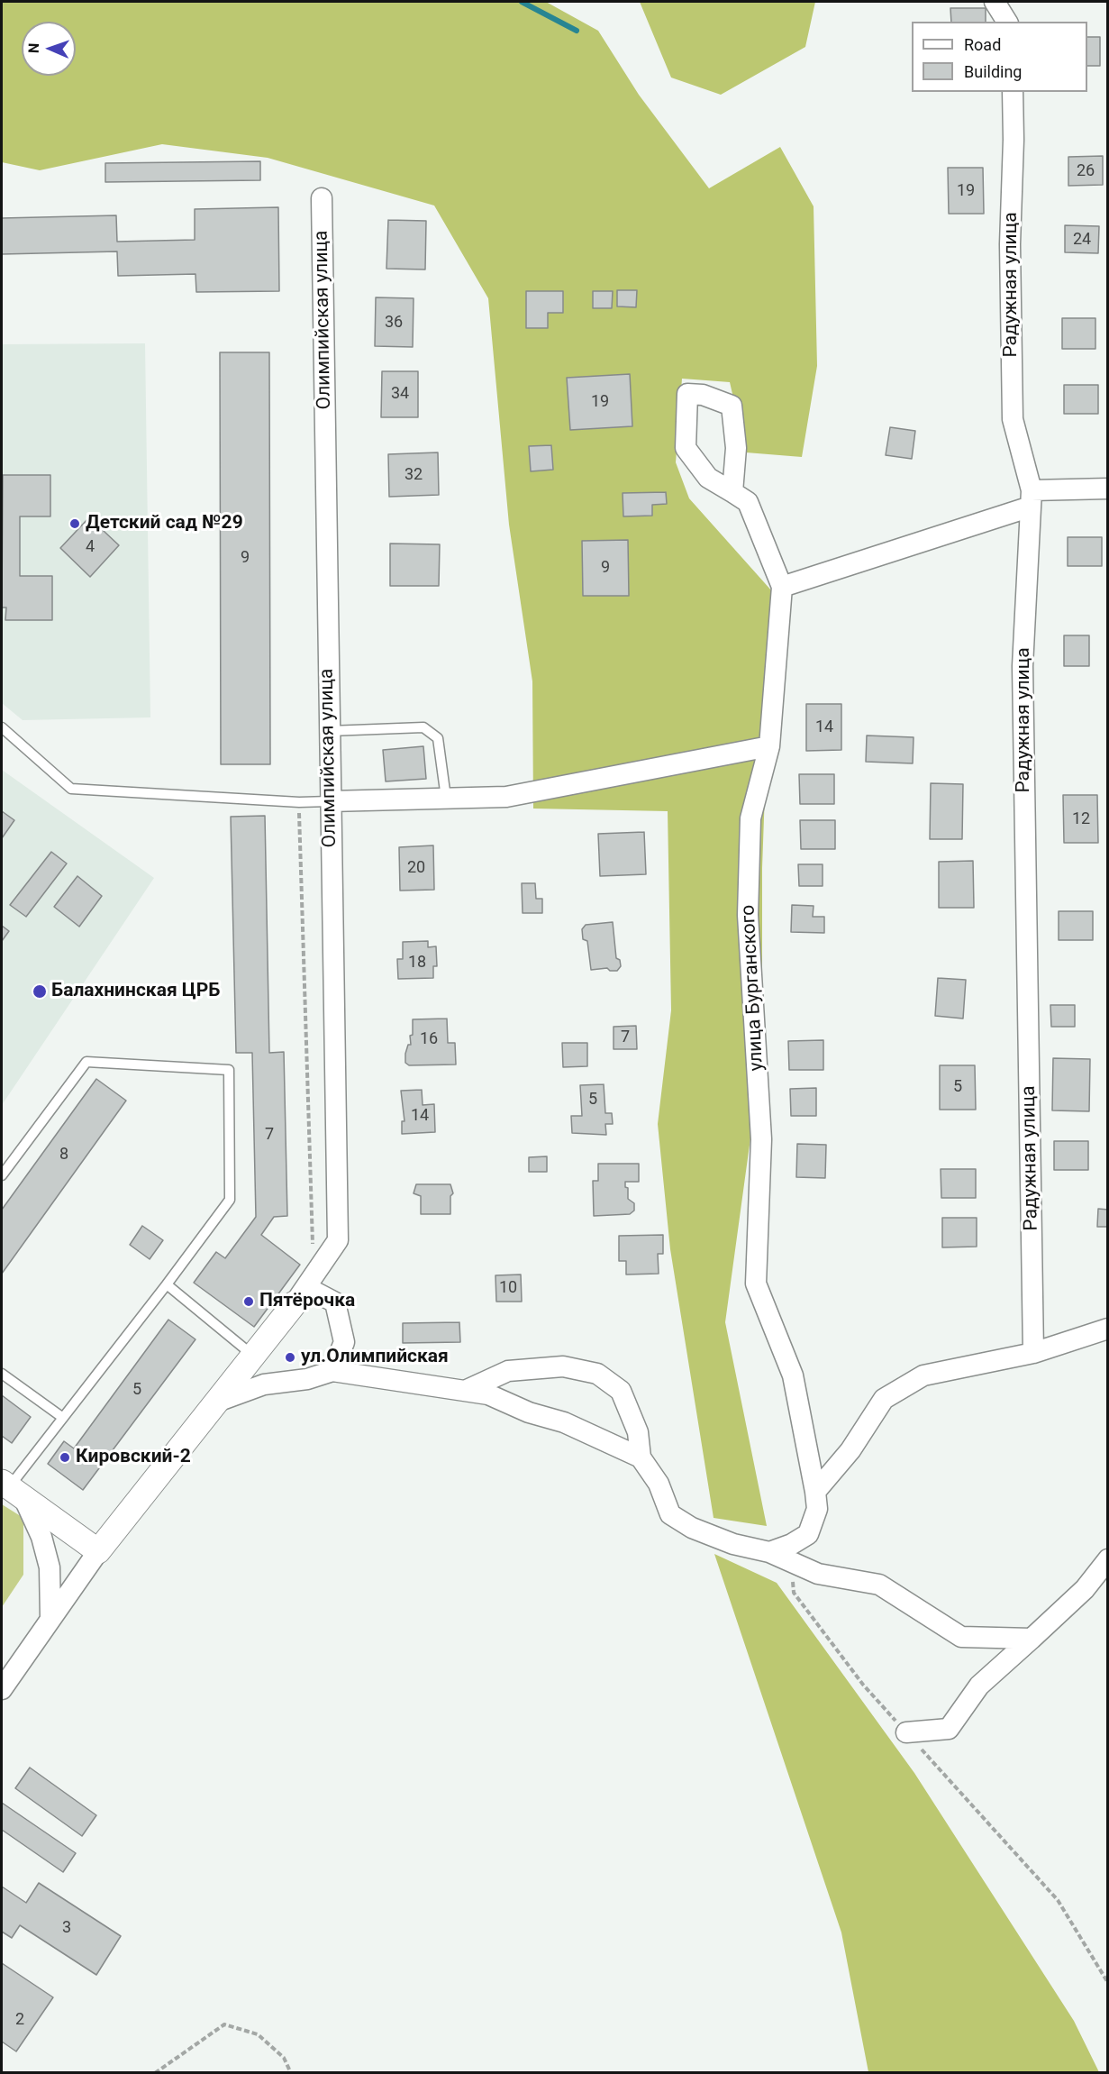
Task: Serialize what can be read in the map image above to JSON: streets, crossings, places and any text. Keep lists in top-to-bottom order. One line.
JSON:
{"streets":{"street":["Радужная улица","Олимпийская улица","улица Бурганского"]},"places":["Детский сад №29","Балахнинская ЦРБ","Пятёрочка","ул.Олимпийская","Кировский-2"],"house_numbers":["26","19","24","36","34","19","32","4","9","9","14","12","20","18","7","16","5","5","14","7","8","10","5","3","2"],"legend":["Road","Building"],"north":"left"}
